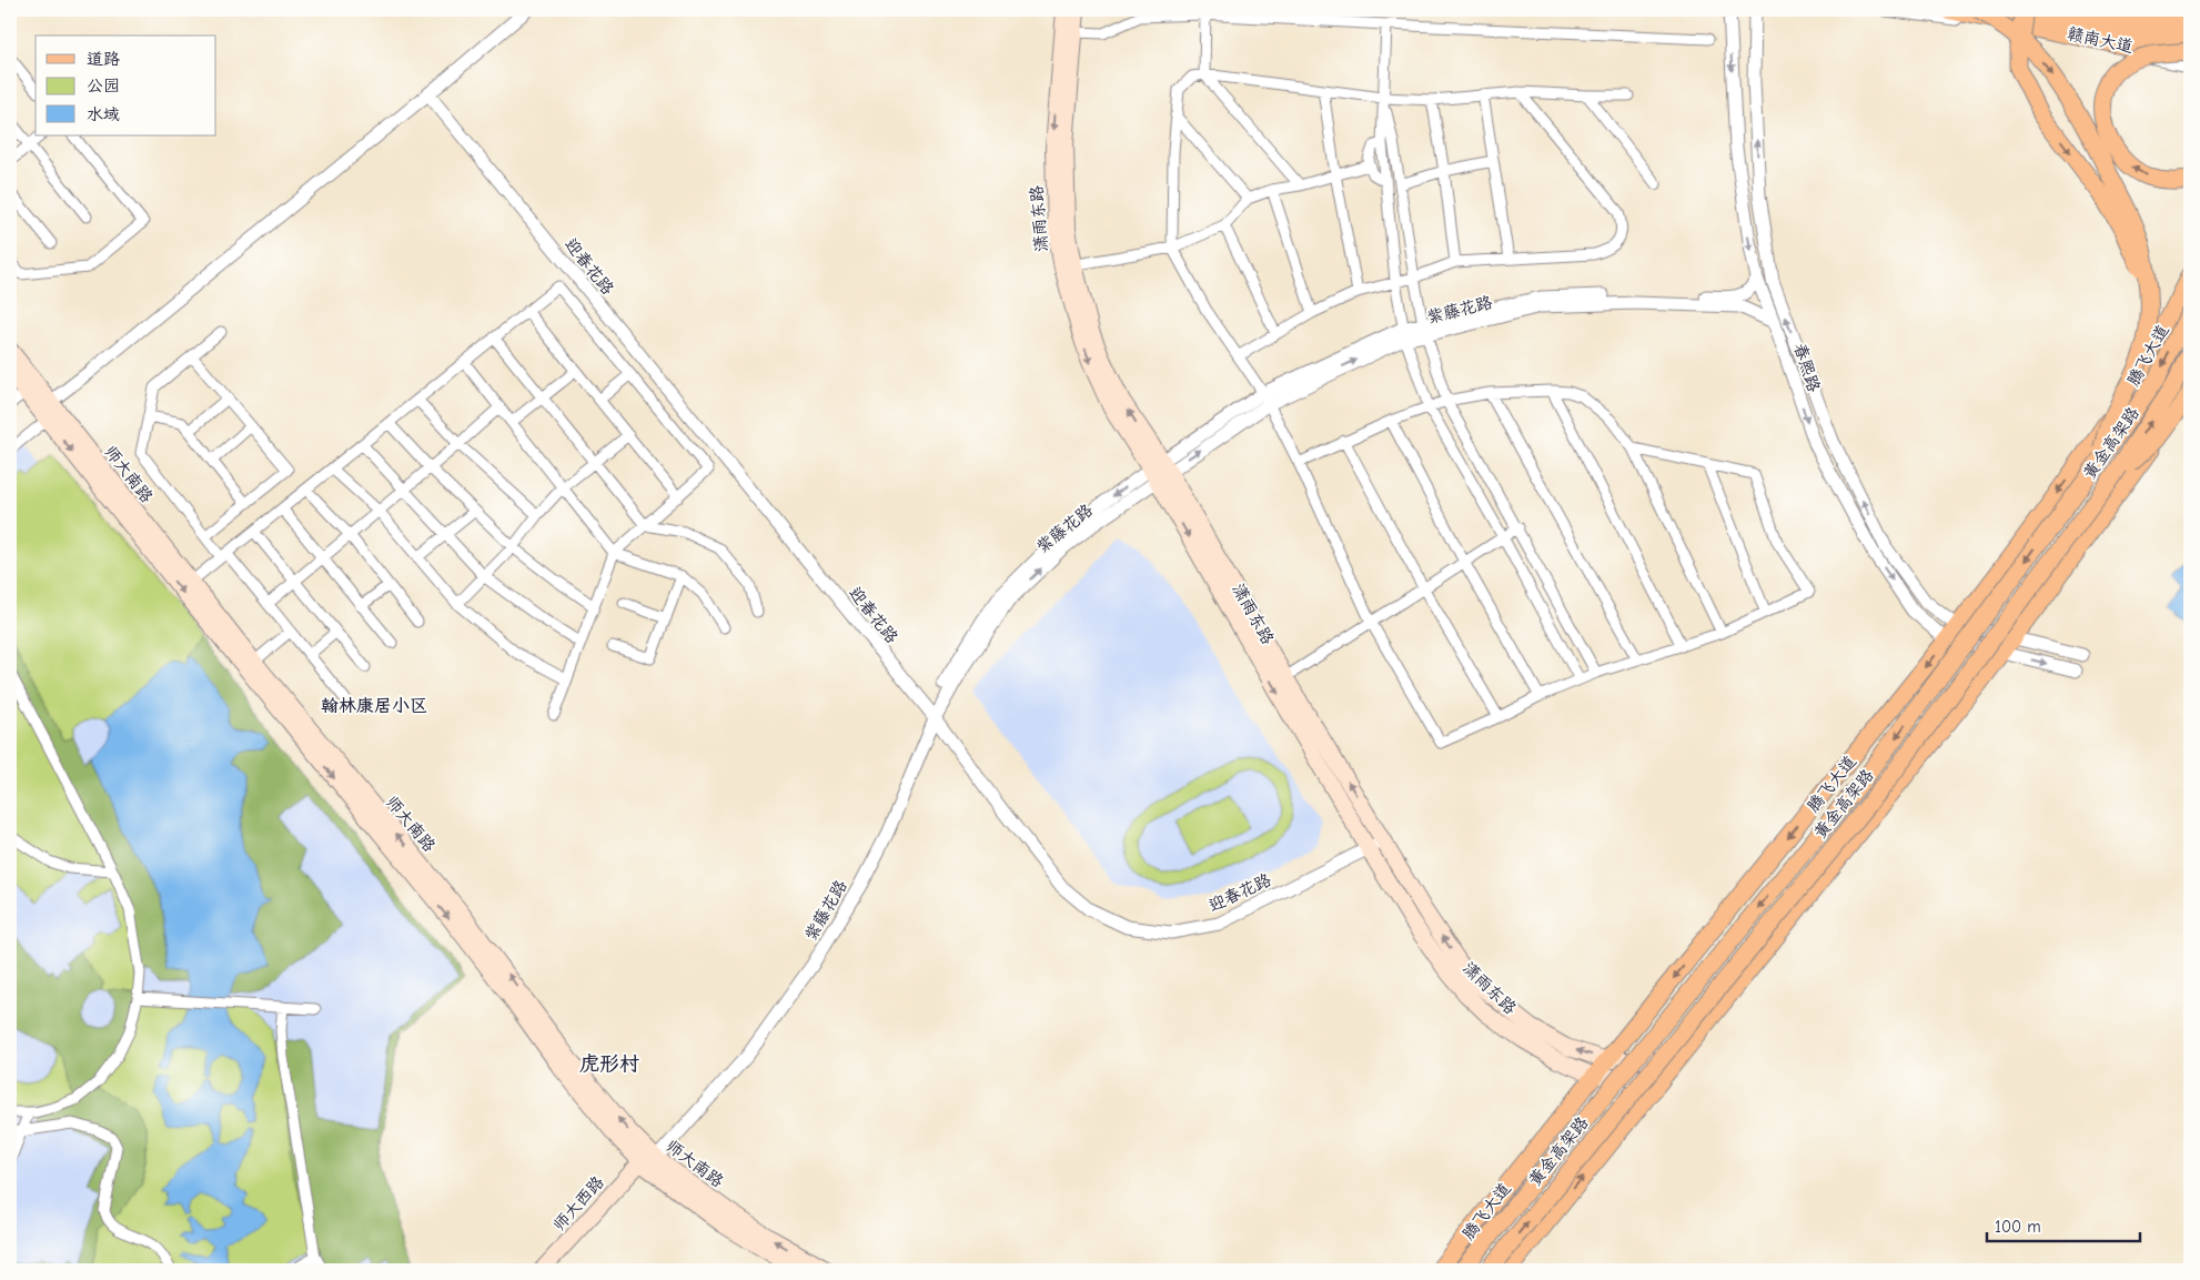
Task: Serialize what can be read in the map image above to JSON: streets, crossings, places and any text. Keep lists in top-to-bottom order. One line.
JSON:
{"streets":{"main road":["赣南大道","潇雨东路","腾飞大道","黄金高架路","师大南路","师大西路"],"street":["迎春花路","紫藤花路","春熙路"]},"crossings":[["潇雨东路","迎春花路"],["潇雨东路","紫藤花路"],["潇雨东路","腾飞大道"],["迎春花路","紫藤花路"],["紫藤花路","春熙路"],["紫藤花路","师大南路"],["紫藤花路","师大西路"],["腾飞大道","春熙路"],["师大南路","师大西路"]],"districts":["翰林康居小区","虎形村"],"legend":["道路","公园","水域"],"scale_bar":"100 m"}
